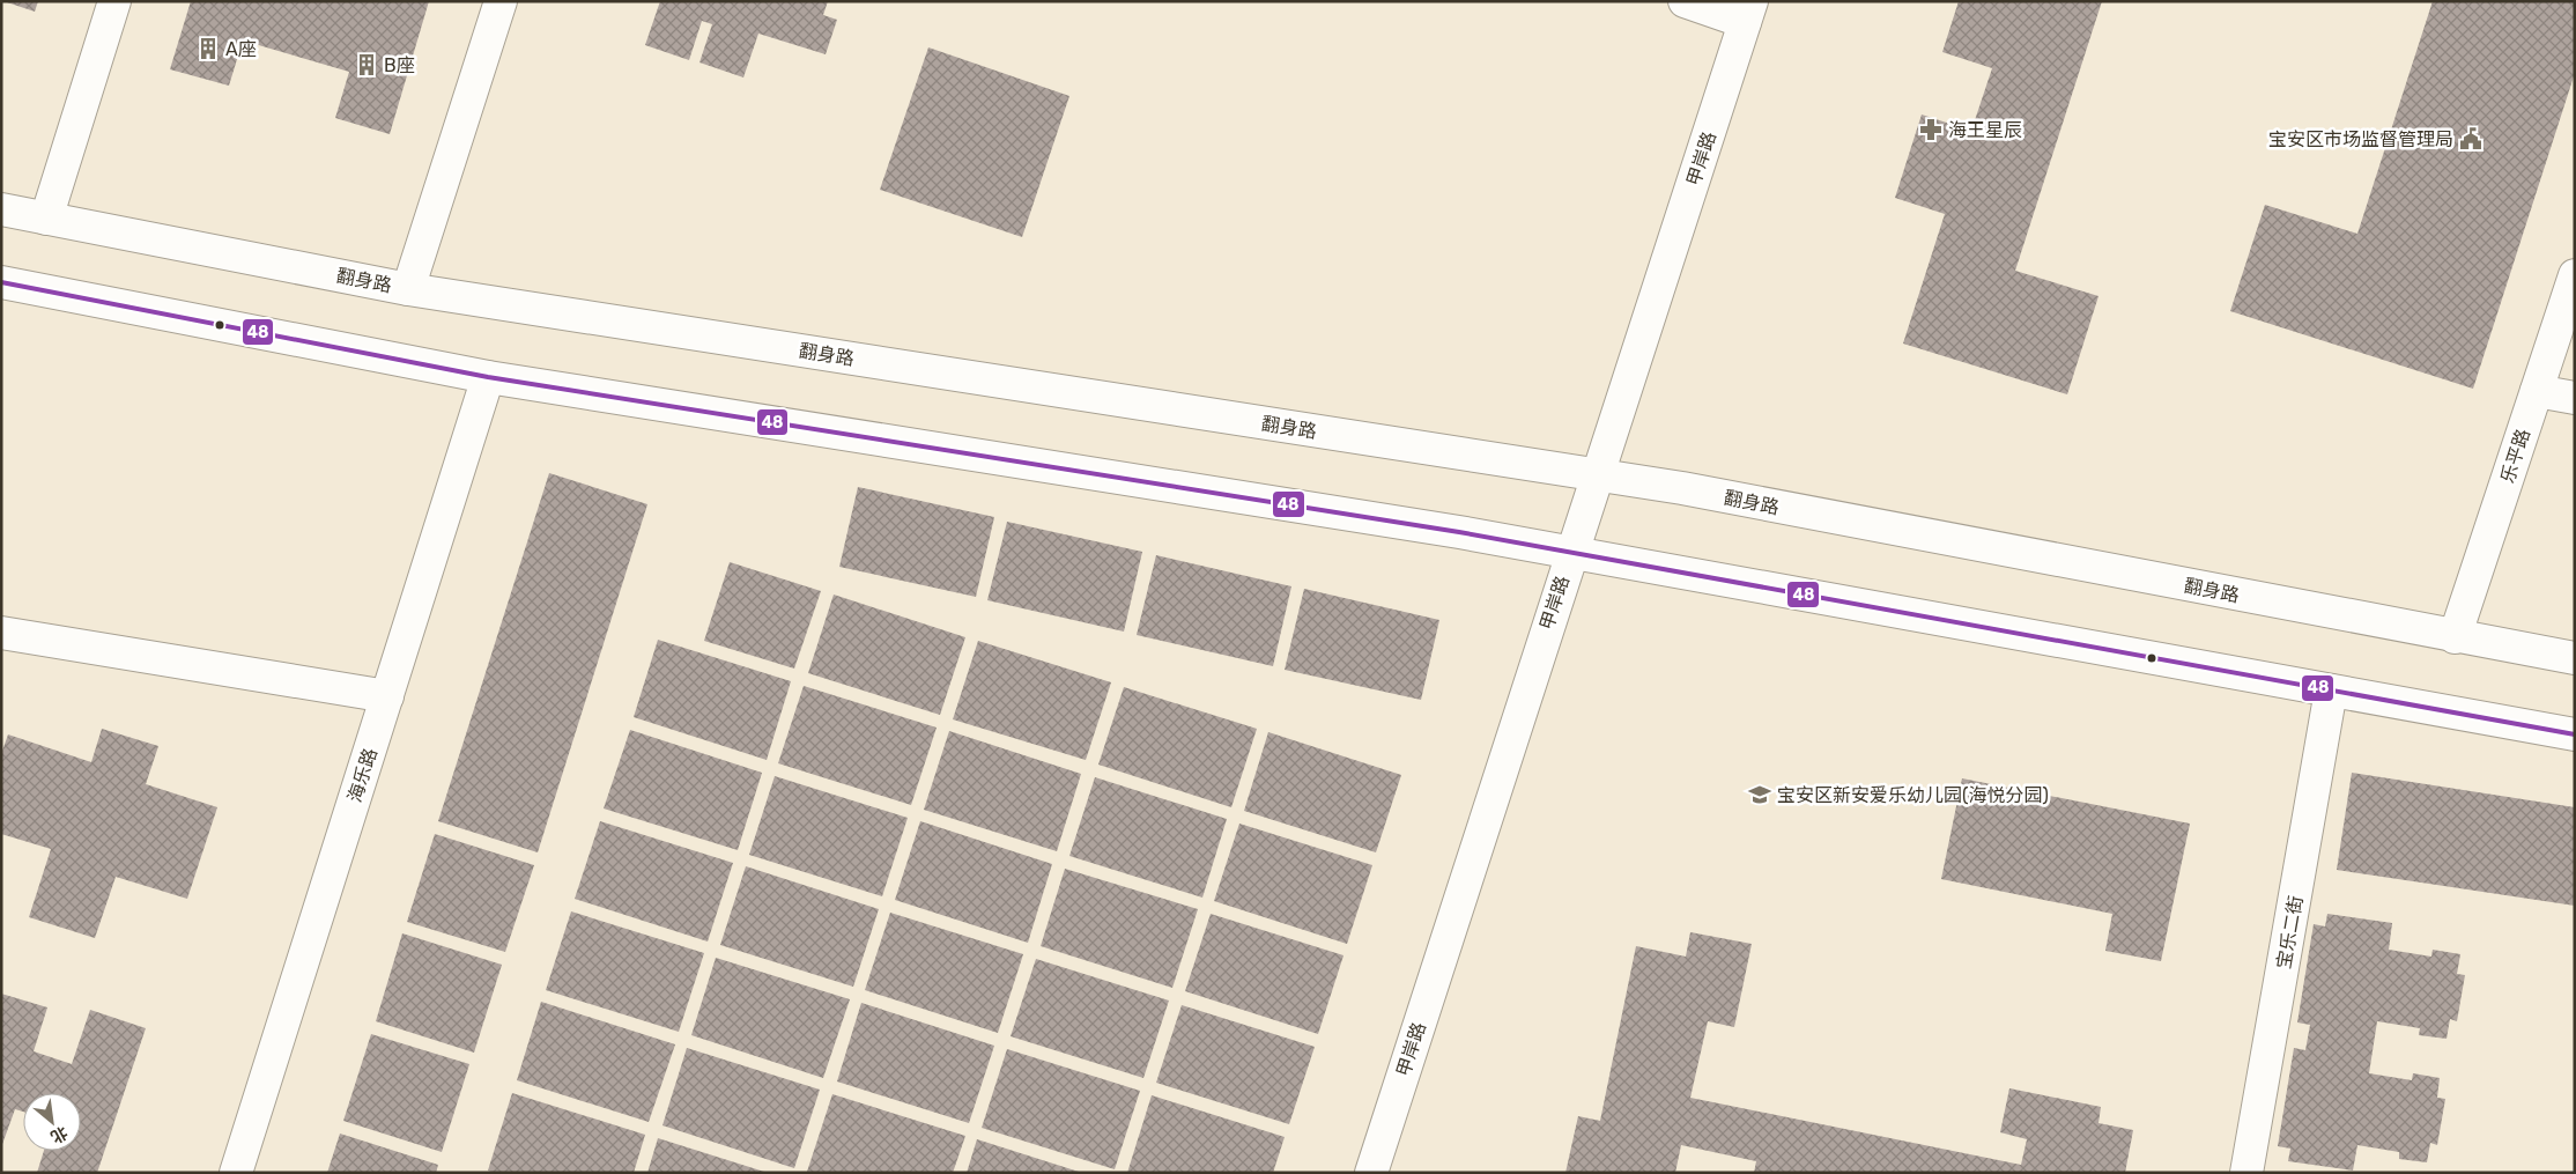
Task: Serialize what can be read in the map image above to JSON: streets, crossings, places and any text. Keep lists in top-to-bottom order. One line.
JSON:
{"streets":{"main road":["甲岸路","翻身路","乐平路","海乐路","宝乐二街"]},"crossings":[["甲岸路","翻身路"],["翻身路","乐平路"]],"places":{"building":["A座","B座"],"pharmacy":["海王星辰"],"public building":["宝安区市场监督管理局"],"school or university":["宝安区新安爱乐幼儿园(海悦分园)"]},"lines":["transit line 48"],"north":"bottom right"}
